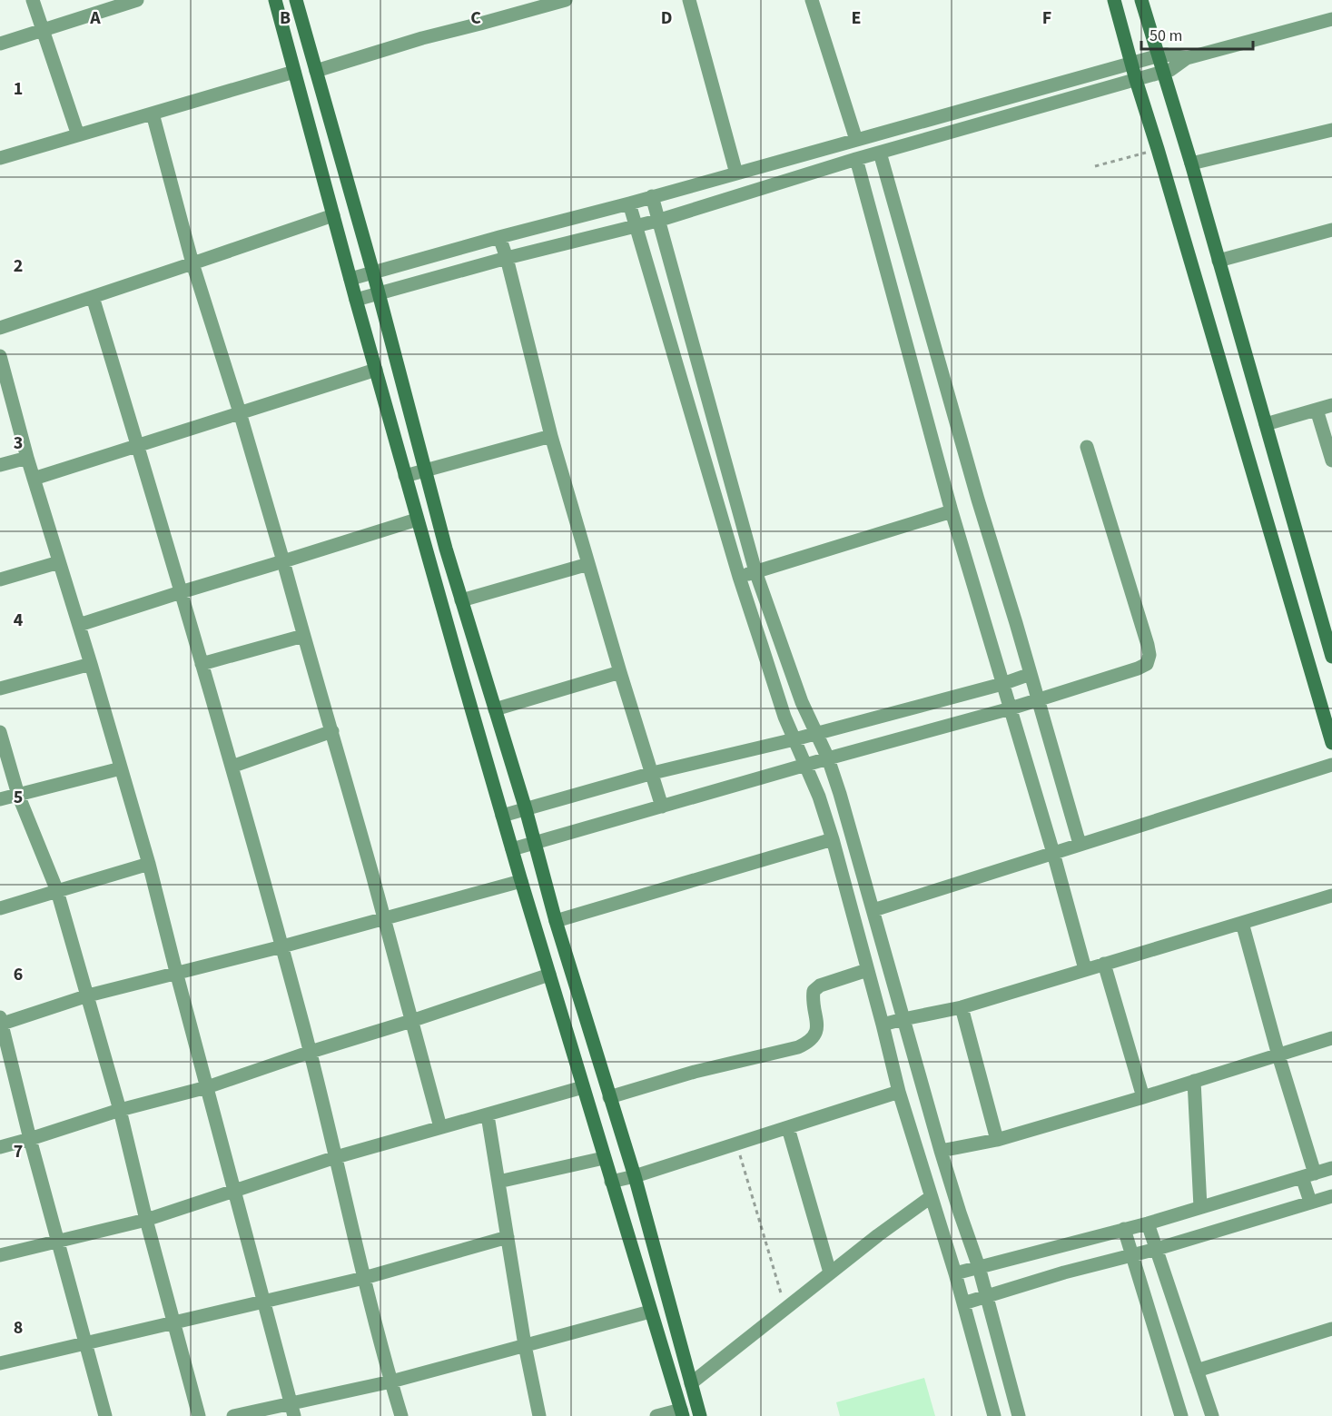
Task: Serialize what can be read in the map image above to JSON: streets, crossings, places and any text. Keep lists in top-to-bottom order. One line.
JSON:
{"scale_bar":"50 m","grid":{"columns":["A","B","C","D","E","F"],"rows":["1","2","3","4","5","6","7","8"]}}
